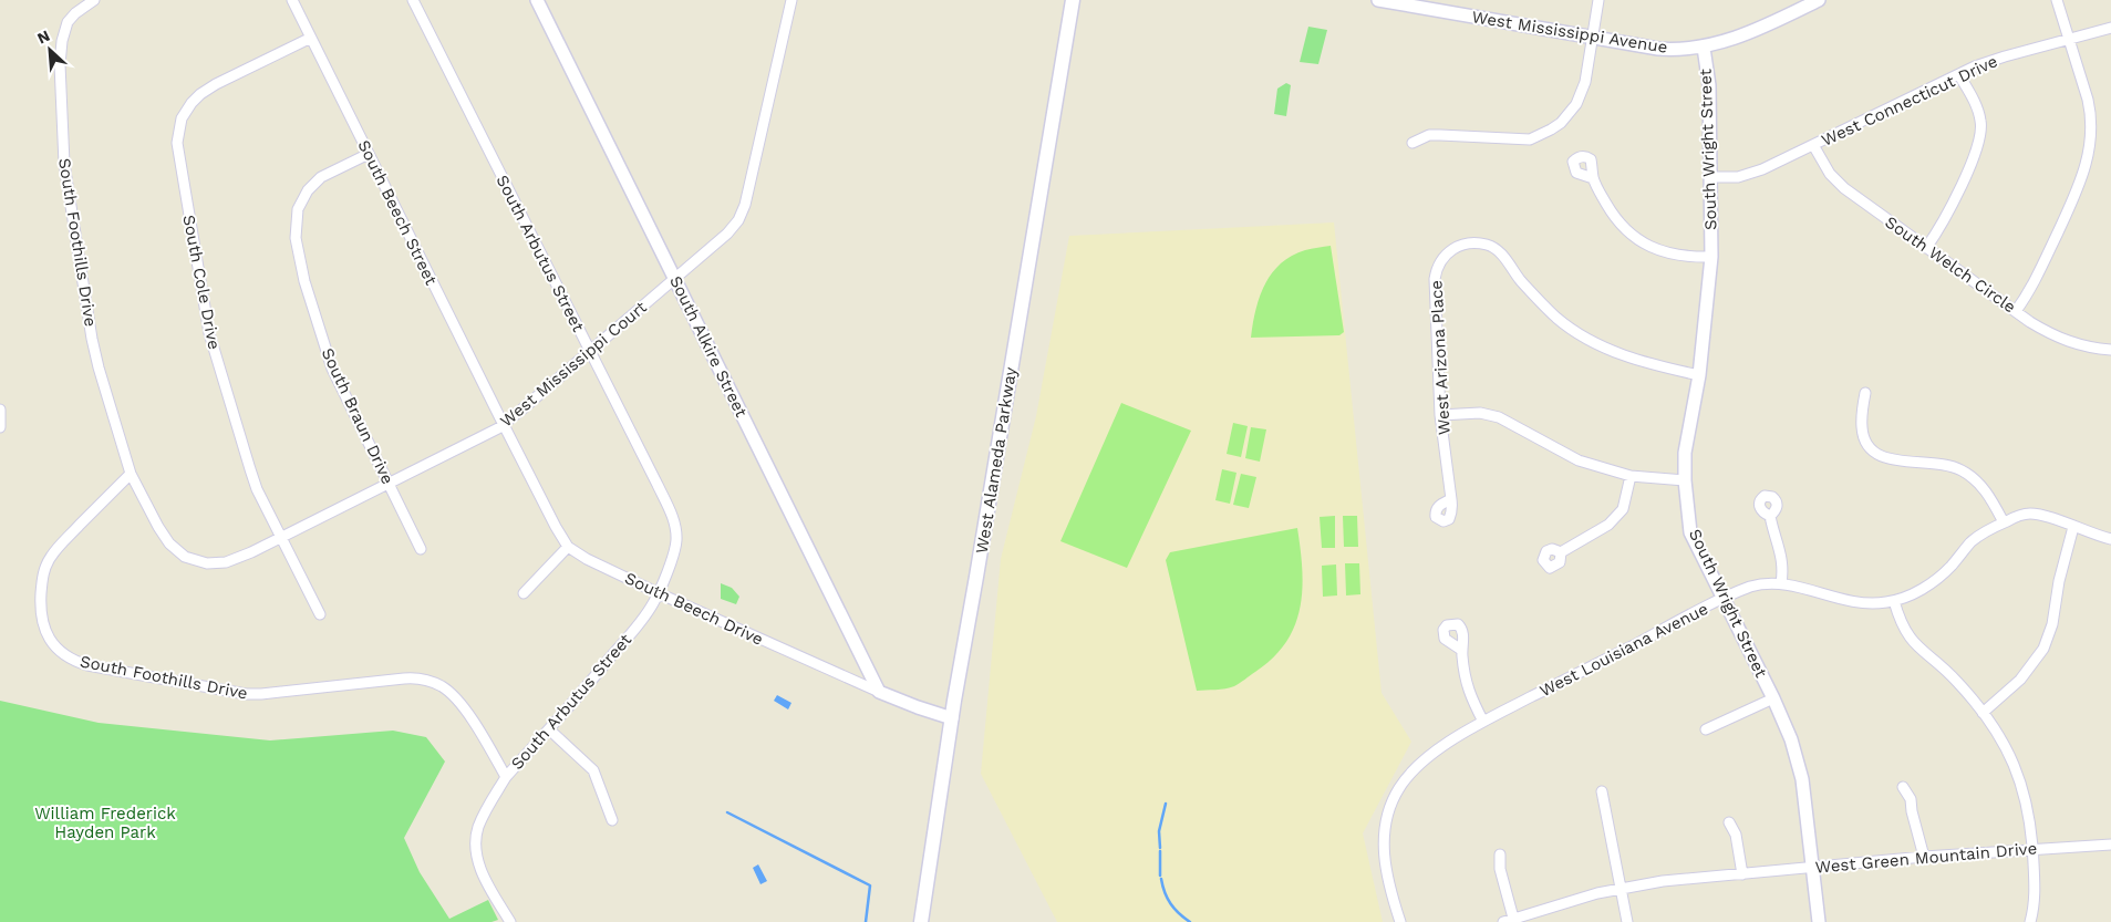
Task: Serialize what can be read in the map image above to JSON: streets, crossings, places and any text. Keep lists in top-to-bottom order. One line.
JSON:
{"streets":{"main road":["West Alameda Parkway"],"street":["West Mississippi Avenue","West Connecticut Drive","South Wright Street","South Beech Street","South Foothills Drive","South Arbutus Street","South Welch Circle","South Cole Drive","South Alkire Street","West Arizona Place","West Mississippi Court","South Braun Drive","South Beech Drive","West Louisiana Avenue","West Green Mountain Drive"]},"crossings":[["West Mississippi Avenue","South Wright Street"],["West Connecticut Drive","South Wright Street"],["West Connecticut Drive","South Welch Circle"],["South Wright Street","West Arizona Place"],["South Wright Street","West Louisiana Avenue"],["South Wright Street","West Green Mountain Drive"],["South Beech Street","South Cole Drive"],["South Beech Street","West Mississippi Court"],["South Beech Street","South Braun Drive"],["South Beech Street","South Beech Drive"],["South Foothills Drive","South Arbutus Street"],["South Foothills Drive","West Mississippi Court"],["South Arbutus Street","West Mississippi Court"],["South Arbutus Street","South Beech Drive"],["South Cole Drive","West Mississippi Court"],["South Alkire Street","West Mississippi Court"],["South Alkire Street","South Beech Drive"],["West Mississippi Court","South Braun Drive"],["West Mississippi Court","South Beech Drive"],["West Alameda Parkway","South Beech Drive"]],"parks":["William Frederick Hayden Park"],"north":"top left"}
